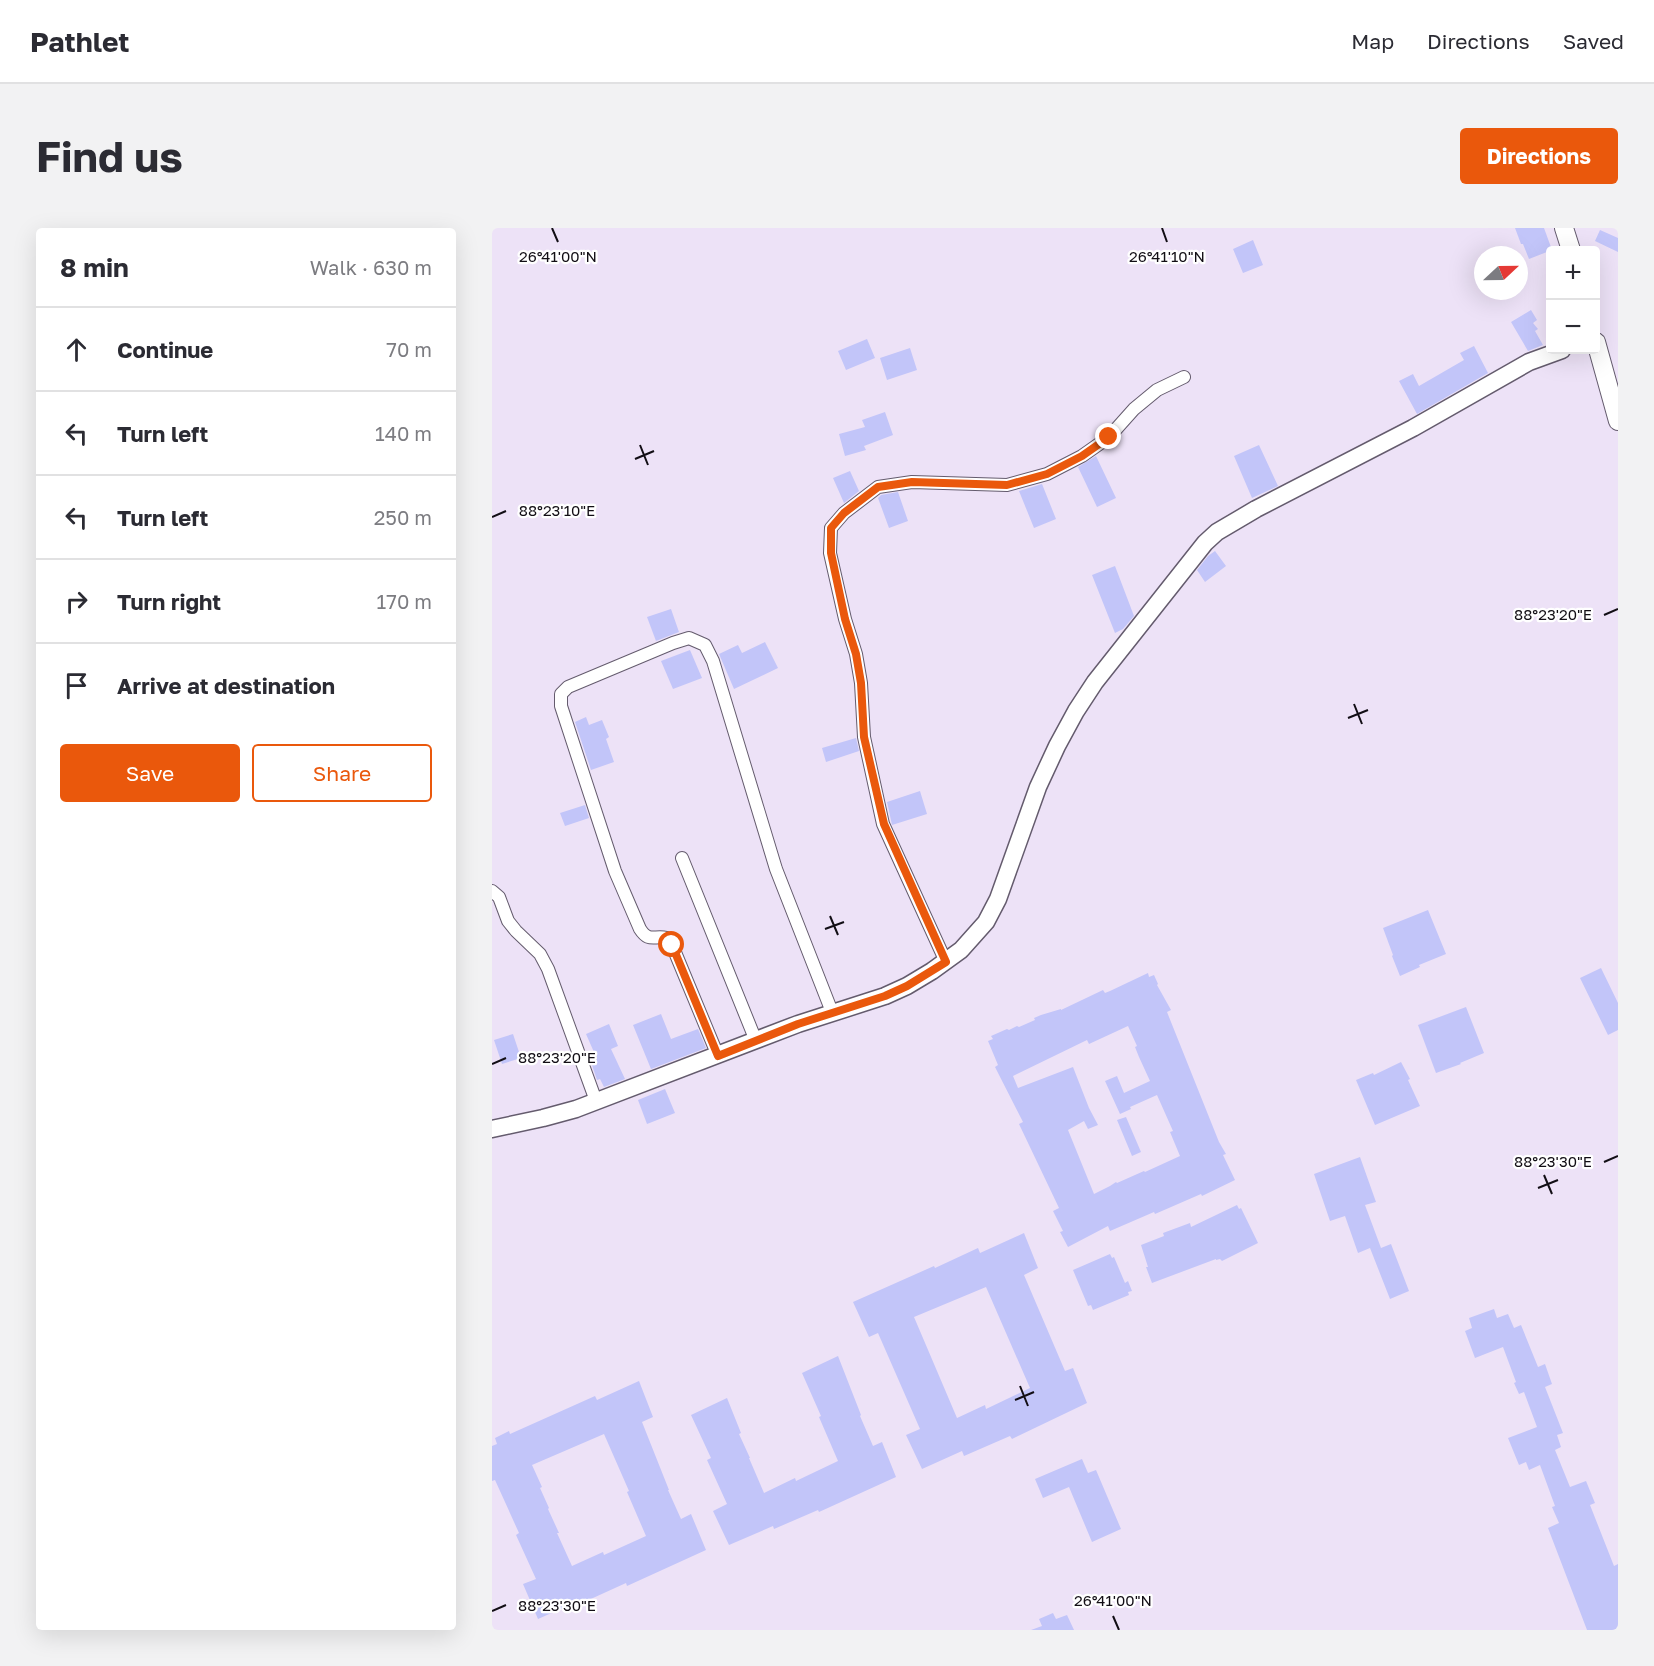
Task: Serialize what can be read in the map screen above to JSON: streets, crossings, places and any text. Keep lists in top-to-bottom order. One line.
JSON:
{"north":"right","page":{"header":"Pathlet","nav":["Map","Directions","Saved"],"buttons":["Directions",["Save","Share"]],"title":"Find us","heading":["8 min","Walk · 630 m"],"map_buttons":["+","−"],"list":[["Continue","70 m"],["Turn left","140 m"],["Turn left","250 m"],["Turn right","170 m"],"Arrive at destination"]},"coordinates":["26°41'10\"N","26°41'00\"N","88°23'10\"E","88°23'20\"E","88°23'30\"E"]}
